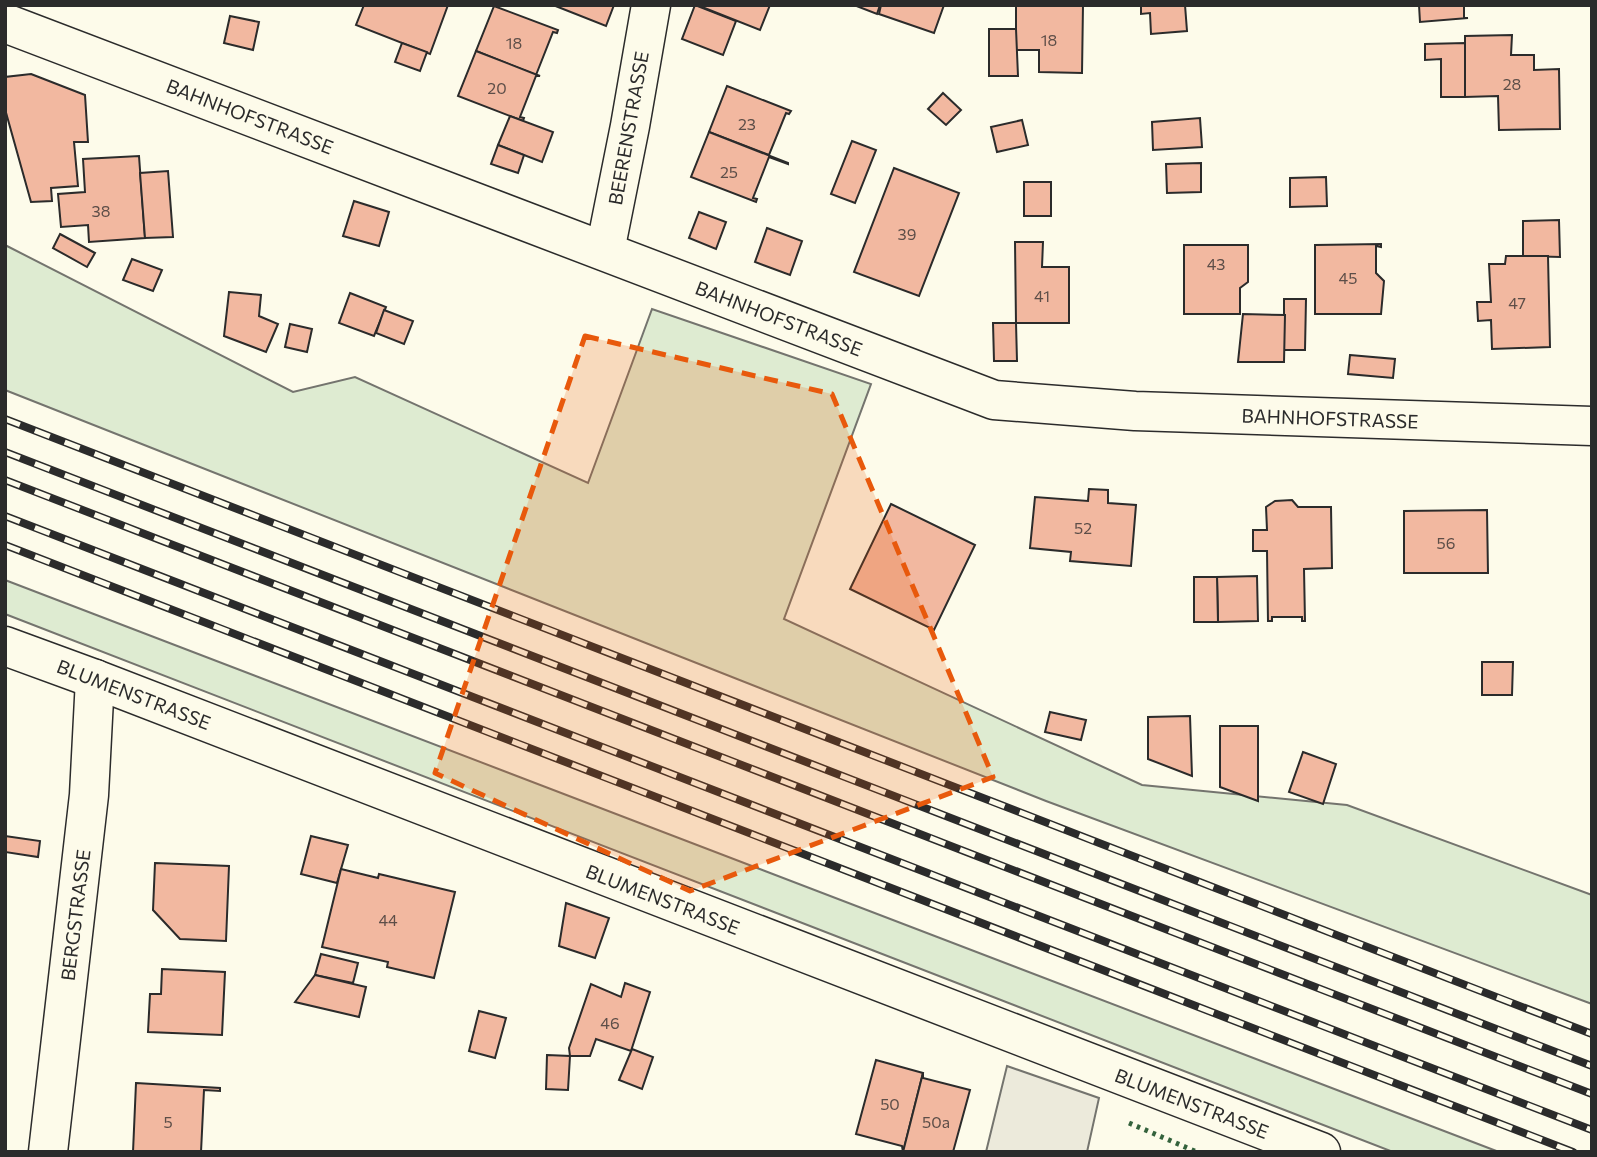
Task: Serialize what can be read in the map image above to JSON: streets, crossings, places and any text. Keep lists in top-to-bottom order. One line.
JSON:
{"streets":{"street":["BAHNHOFSTRASSE","BEERENSTRASSE","BLUMENSTRASSE","BERGSTRASSE"]},"crossings":[["BAHNHOFSTRASSE","BEERENSTRASSE"],["BLUMENSTRASSE","BERGSTRASSE"]],"house_numbers":["18","18","28","20","23","25","38","39","43","45","41","47","52","56","44","46","50","5","50a"]}
